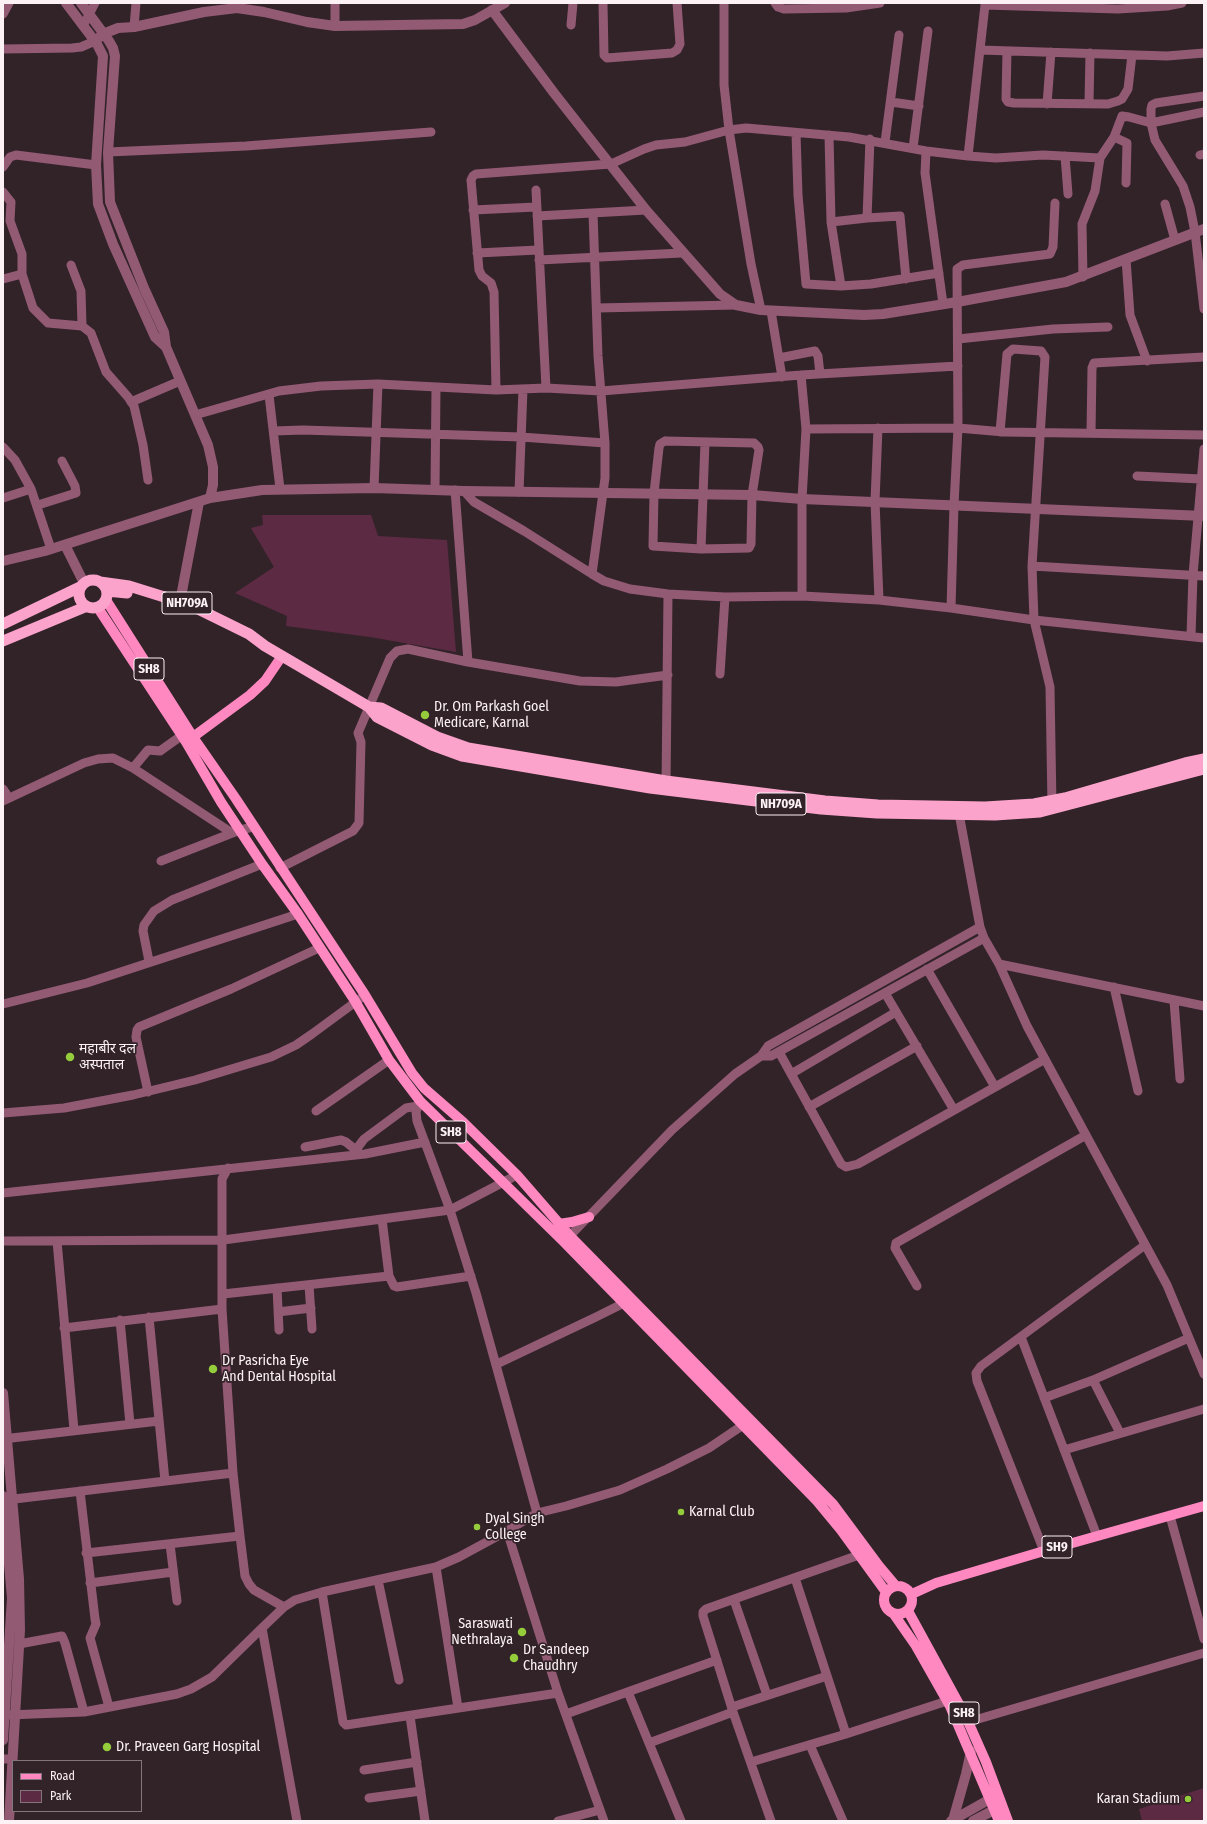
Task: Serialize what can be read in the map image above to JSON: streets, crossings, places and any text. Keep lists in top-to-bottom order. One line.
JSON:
{"streets":{"highway":["NH709A"],"main road":["SH8","SH9"]},"crossings":[["NH709A","SH8"],["SH8","SH9"]],"places":["Dr. Om Parkash Goel Medicare, Karnal","महाबीर दल अस्पताल","Dr Pasricha Eye And Dental Hospital","Karnal Club","Dyal Singh College","Saraswati Nethralaya","Dr Sandeep Chaudhry","Dr. Praveen Garg Hospital","Karan Stadium"],"legend":["Road","Park"]}
